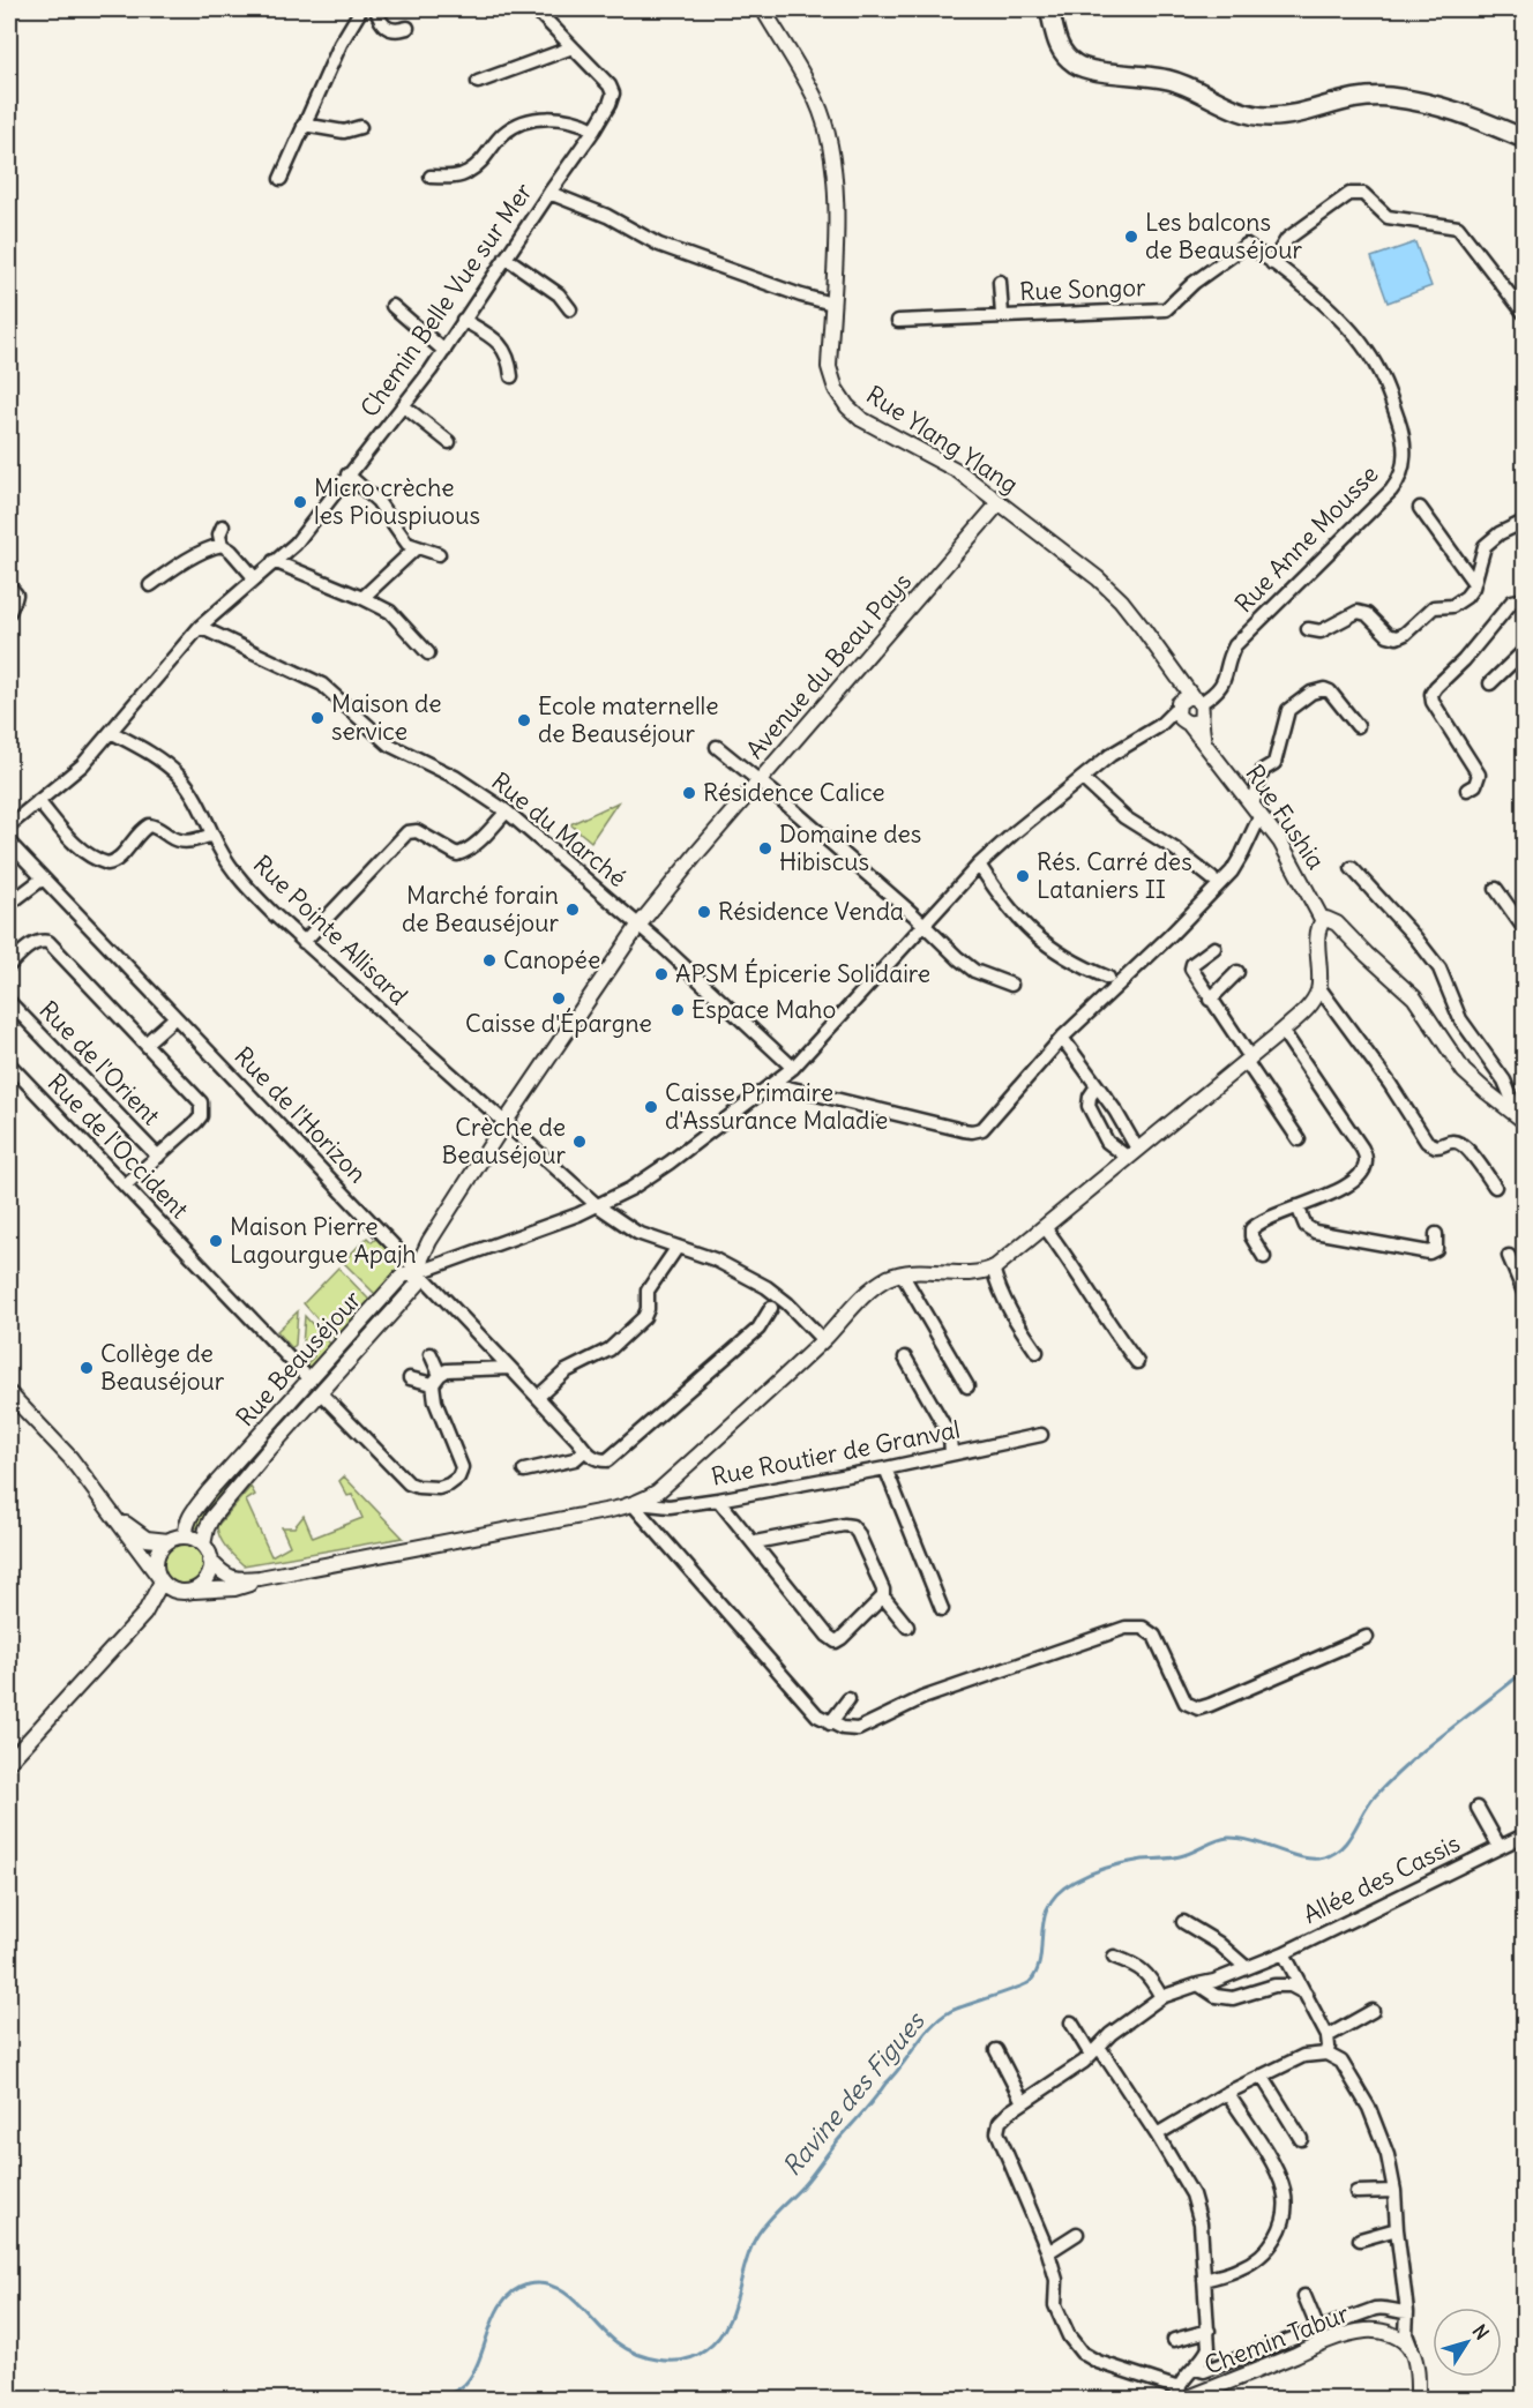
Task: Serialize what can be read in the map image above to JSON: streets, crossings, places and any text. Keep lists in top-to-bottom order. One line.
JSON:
{"streets":{"street":["Rue Songor","Chemin Belle Vue sur Mer","Rue Ylang Ylang","Rue Anne Mousse","Avenue du Beau Pays","Rue Fushia","Rue du Marché","Rue Pointe Allisard","Rue de l'Orient","Rue de l'Horizon","Rue de l'Occident","Rue Beauséjour","Rue Routier de Granval","Allée des Cassis","Chemin Tabur"]},"crossings":[["Rue Songor","Rue Anne Mousse"],["Chemin Belle Vue sur Mer","Rue du Marché"],["Chemin Belle Vue sur Mer","Rue Pointe Allisard"],["Rue Ylang Ylang","Rue Anne Mousse"],["Rue Ylang Ylang","Avenue du Beau Pays"],["Rue Ylang Ylang","Rue Fushia"],["Rue Anne Mousse","Rue Fushia"],["Avenue du Beau Pays","Rue du Marché"],["Avenue du Beau Pays","Rue Pointe Allisard"],["Avenue du Beau Pays","Rue de l'Horizon"],["Avenue du Beau Pays","Rue Beauséjour"],["Rue Pointe Allisard","Rue Routier de Granval"],["Rue de l'Orient","Rue de l'Horizon"],["Rue de l'Orient","Rue de l'Occident"],["Rue de l'Horizon","Rue Beauséjour"],["Rue de l'Occident","Rue Beauséjour"],["Allée des Cassis","Chemin Tabur"]],"water":["Ravine des Figues"],"places":["Les balcons de Beauséjour","Micro crèche les Piouspiuous","Maison de service","Ecole maternelle de Beauséjour","Résidence Calice","Domaine des Hibiscus","Rés. Carré des Lataniers II","Marché forain de Beauséjour","Résidence Venda","Canopée","APSM Épicerie Solidaire","Caisse d'Épargne","Espace Maho","Caisse Primaire d'Assurance Maladie","Crèche de Beauséjour","Maison Pierre Lagourgue Apajh","Collège de Beauséjour"],"north":"top right"}
